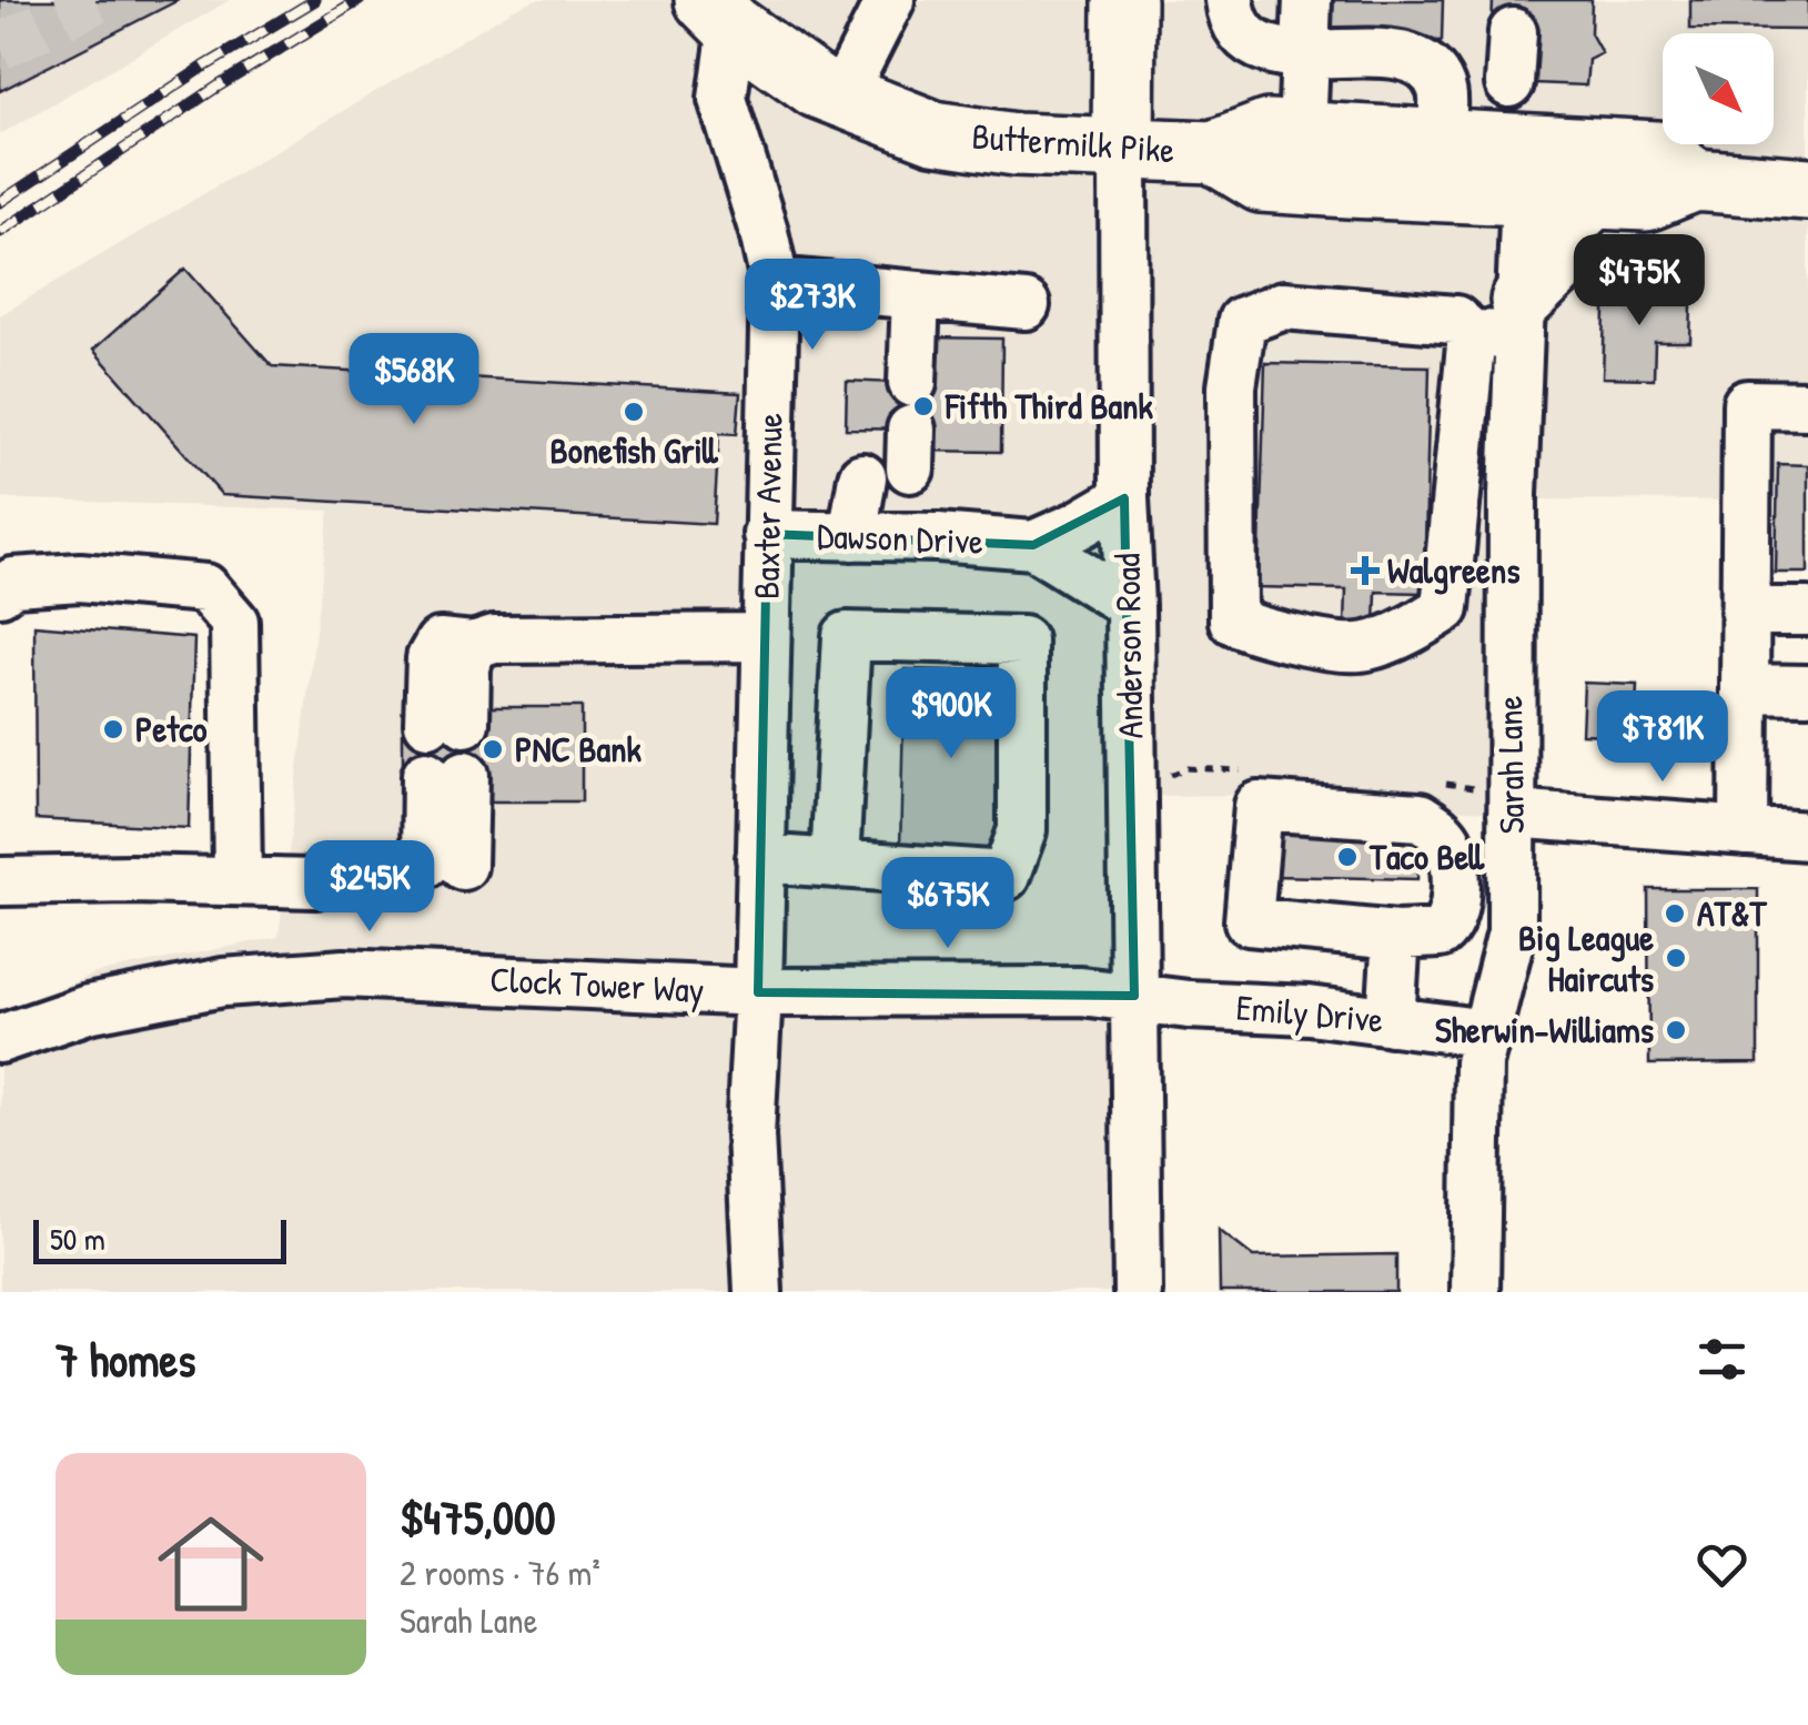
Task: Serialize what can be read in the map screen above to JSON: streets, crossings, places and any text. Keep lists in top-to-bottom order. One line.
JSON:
{"streets":{"main road":["Buttermilk Pike","Anderson Road"],"street":["Baxter Avenue","Dawson Drive","Sarah Lane","Clock Tower Way","Emily Drive"]},"crossings":[["Buttermilk Pike","Baxter Avenue"],["Buttermilk Pike","Anderson Road"],["Buttermilk Pike","Sarah Lane"],["Baxter Avenue","Dawson Drive"],["Baxter Avenue","Clock Tower Way"],["Dawson Drive","Anderson Road"],["Anderson Road","Clock Tower Way"],["Anderson Road","Emily Drive"],["Sarah Lane","Emily Drive"],["Clock Tower Way","Emily Drive"]],"places":{"other":["Fifth Third Bank","Bonefish Grill","Petco","PNC Bank","Taco Bell","AT&T","Big League Haircuts","Sherwin-Williams"],"health":["Walgreens"]},"scale_bar":"50 m","north":"bottom right","page":{"price":["$475K","$273K","$568K","$900K","$781K","$245K","$675K"],"scale":"50 m","heading":"7 homes","list":[{"name":"$475,000","note":"2 rooms · 76 m² · Sarah Lane"}]}}
